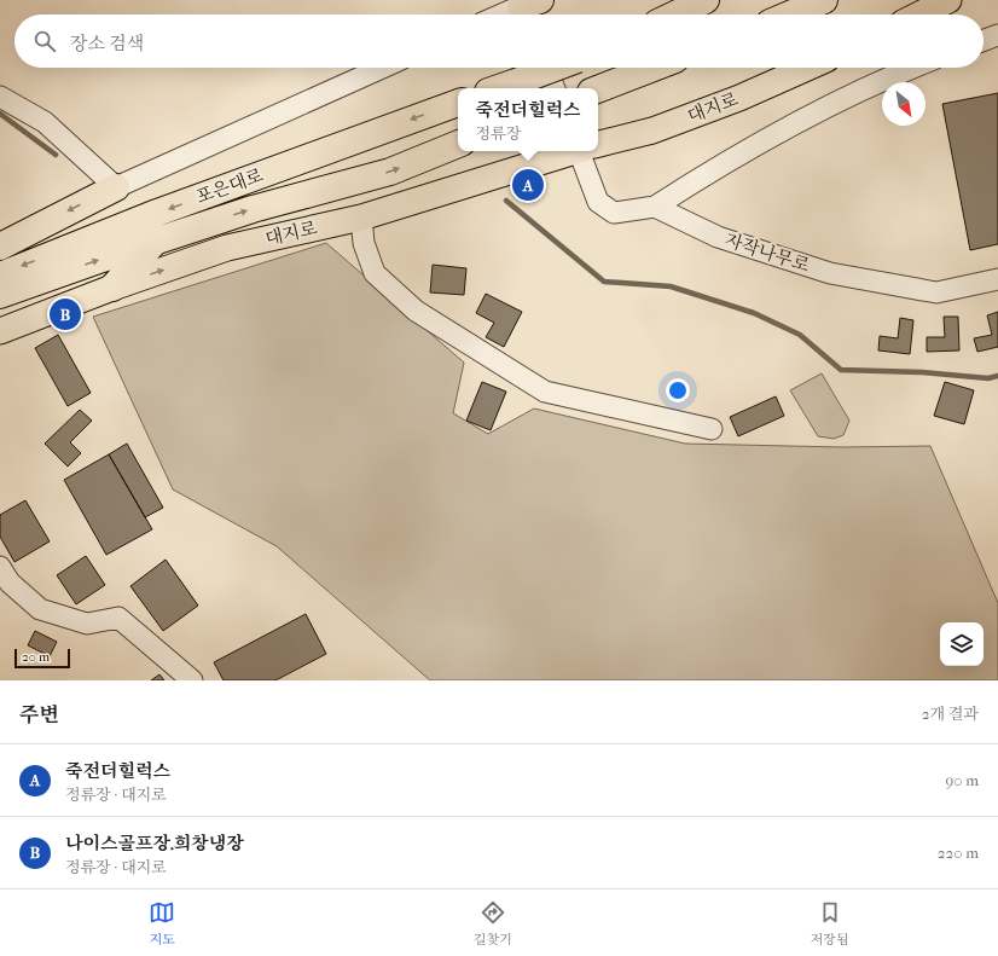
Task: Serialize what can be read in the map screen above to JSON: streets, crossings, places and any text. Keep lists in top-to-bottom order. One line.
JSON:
{"streets":{"highway":["포은대로"],"main road":["대지로"],"street":["자작나무로"]},"scale_bar":"20 m","north":"bottom right","page":{"search":"장소 검색","popup":["죽전더힐럭스","정류장"],"pins":["A","B"],"scale":"20 m","heading":["주변","2개 결과"],"list":[{"mark":"A","name":"죽전더힐럭스","note":"정류장 · 대지로","value":"90 m"},{"mark":"B","name":"나이스골프장.희창냉장","note":"정류장 · 대지로","value":"220 m"}],"nav":["지도","길찾기","저장됨"]}}
